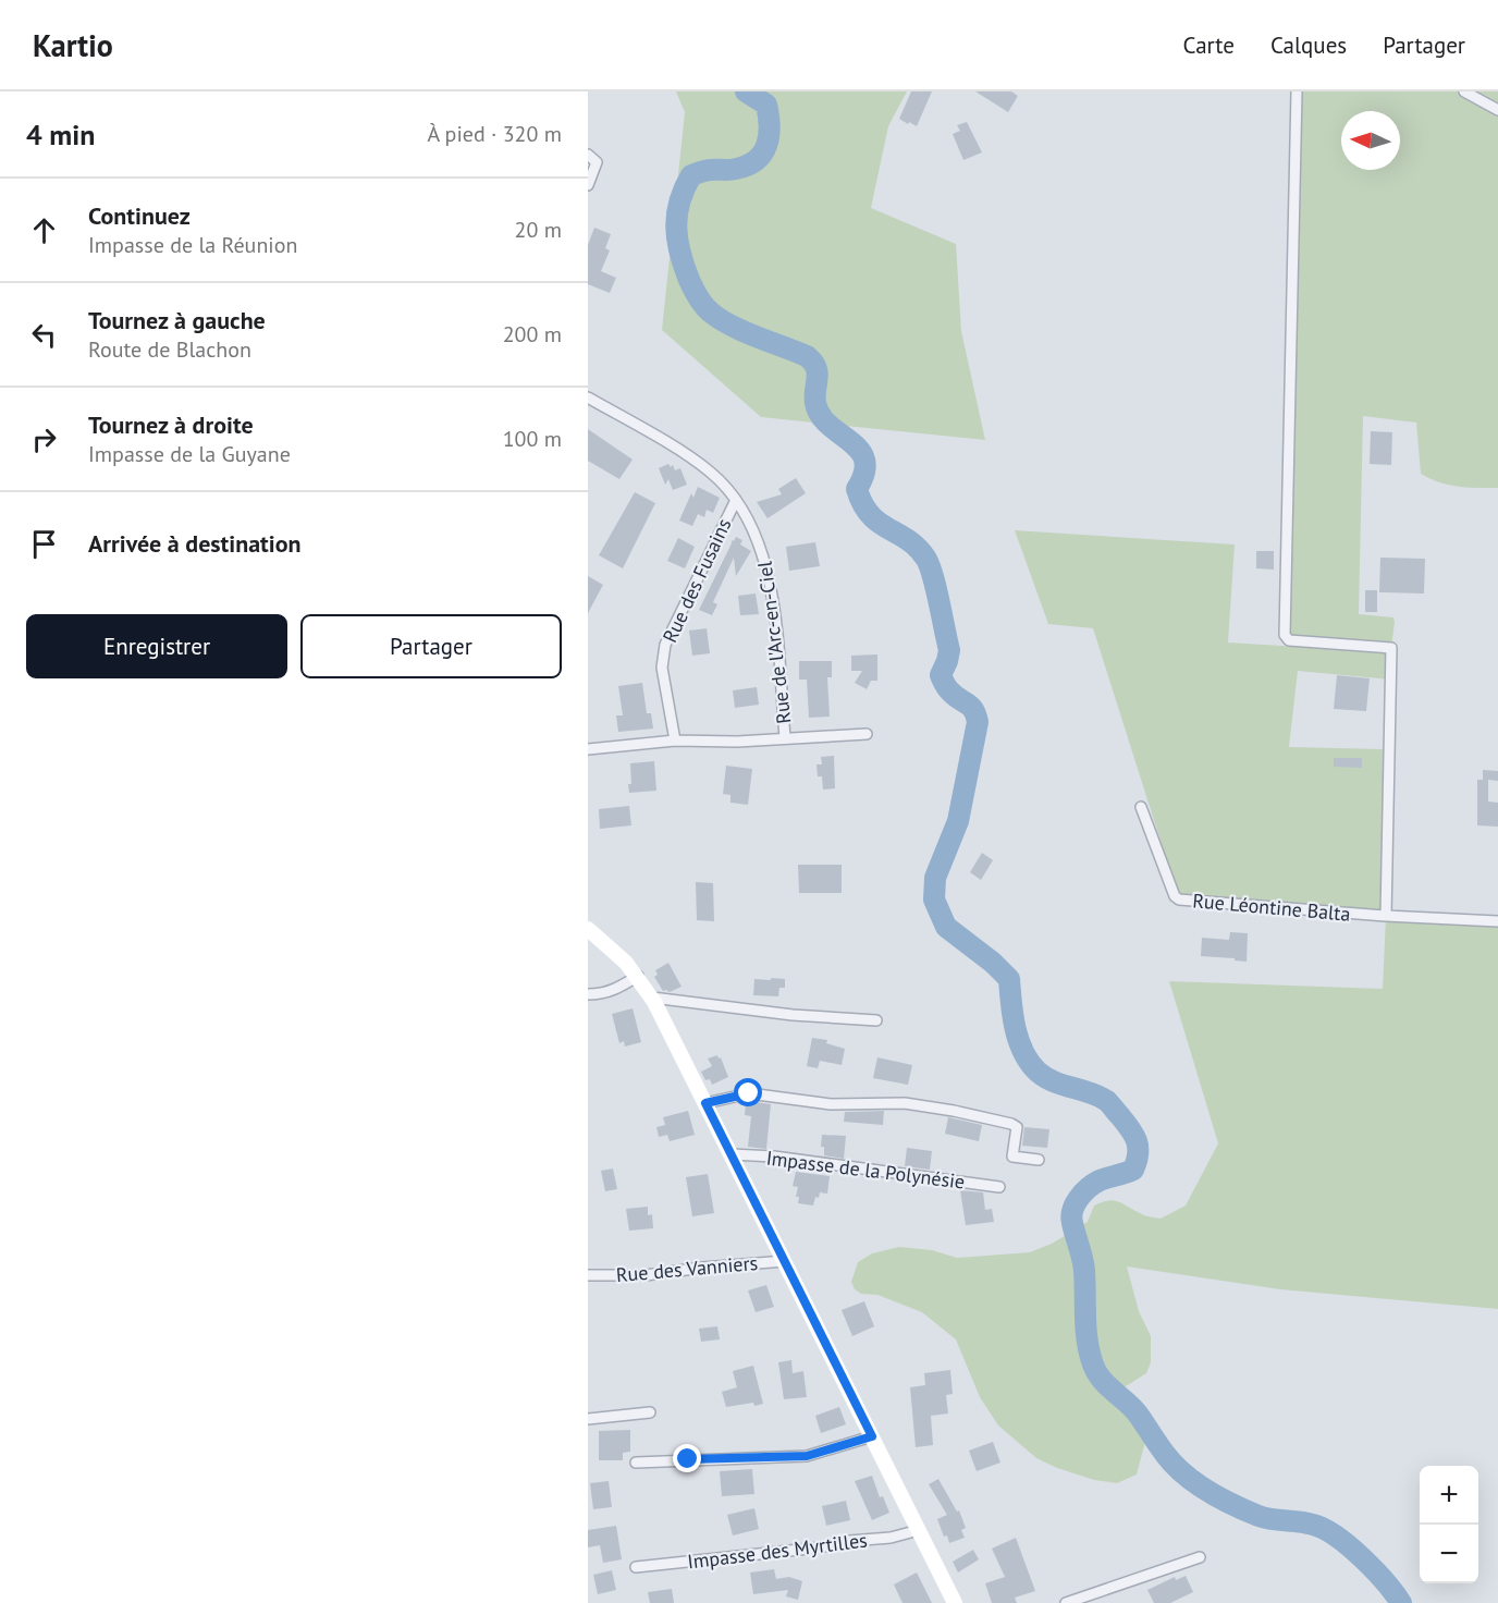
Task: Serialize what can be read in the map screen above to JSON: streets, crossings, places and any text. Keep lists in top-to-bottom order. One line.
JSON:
{"streets":{"street":["Rue des Fusains","Rue de l'Arc-en-Ciel","Rue Léontine Balta","Impasse de la Polynésie","Rue des Vanniers","Impasse des Myrtilles"]},"crossings":[["Rue des Fusains","Rue de l'Arc-en-Ciel"]],"north":"left","page":{"header":"Kartio","nav":["Carte","Calques","Partager"],"heading":["4 min","À pied · 320 m"],"list":[["Continuez","Impasse de la Réunion","20 m"],["Tournez à gauche","Route de Blachon","200 m"],["Tournez à droite","Impasse de la Guyane","100 m"],"Arrivée à destination"],"buttons":["Enregistrer","Partager"],"map_buttons":["+","−"]}}
